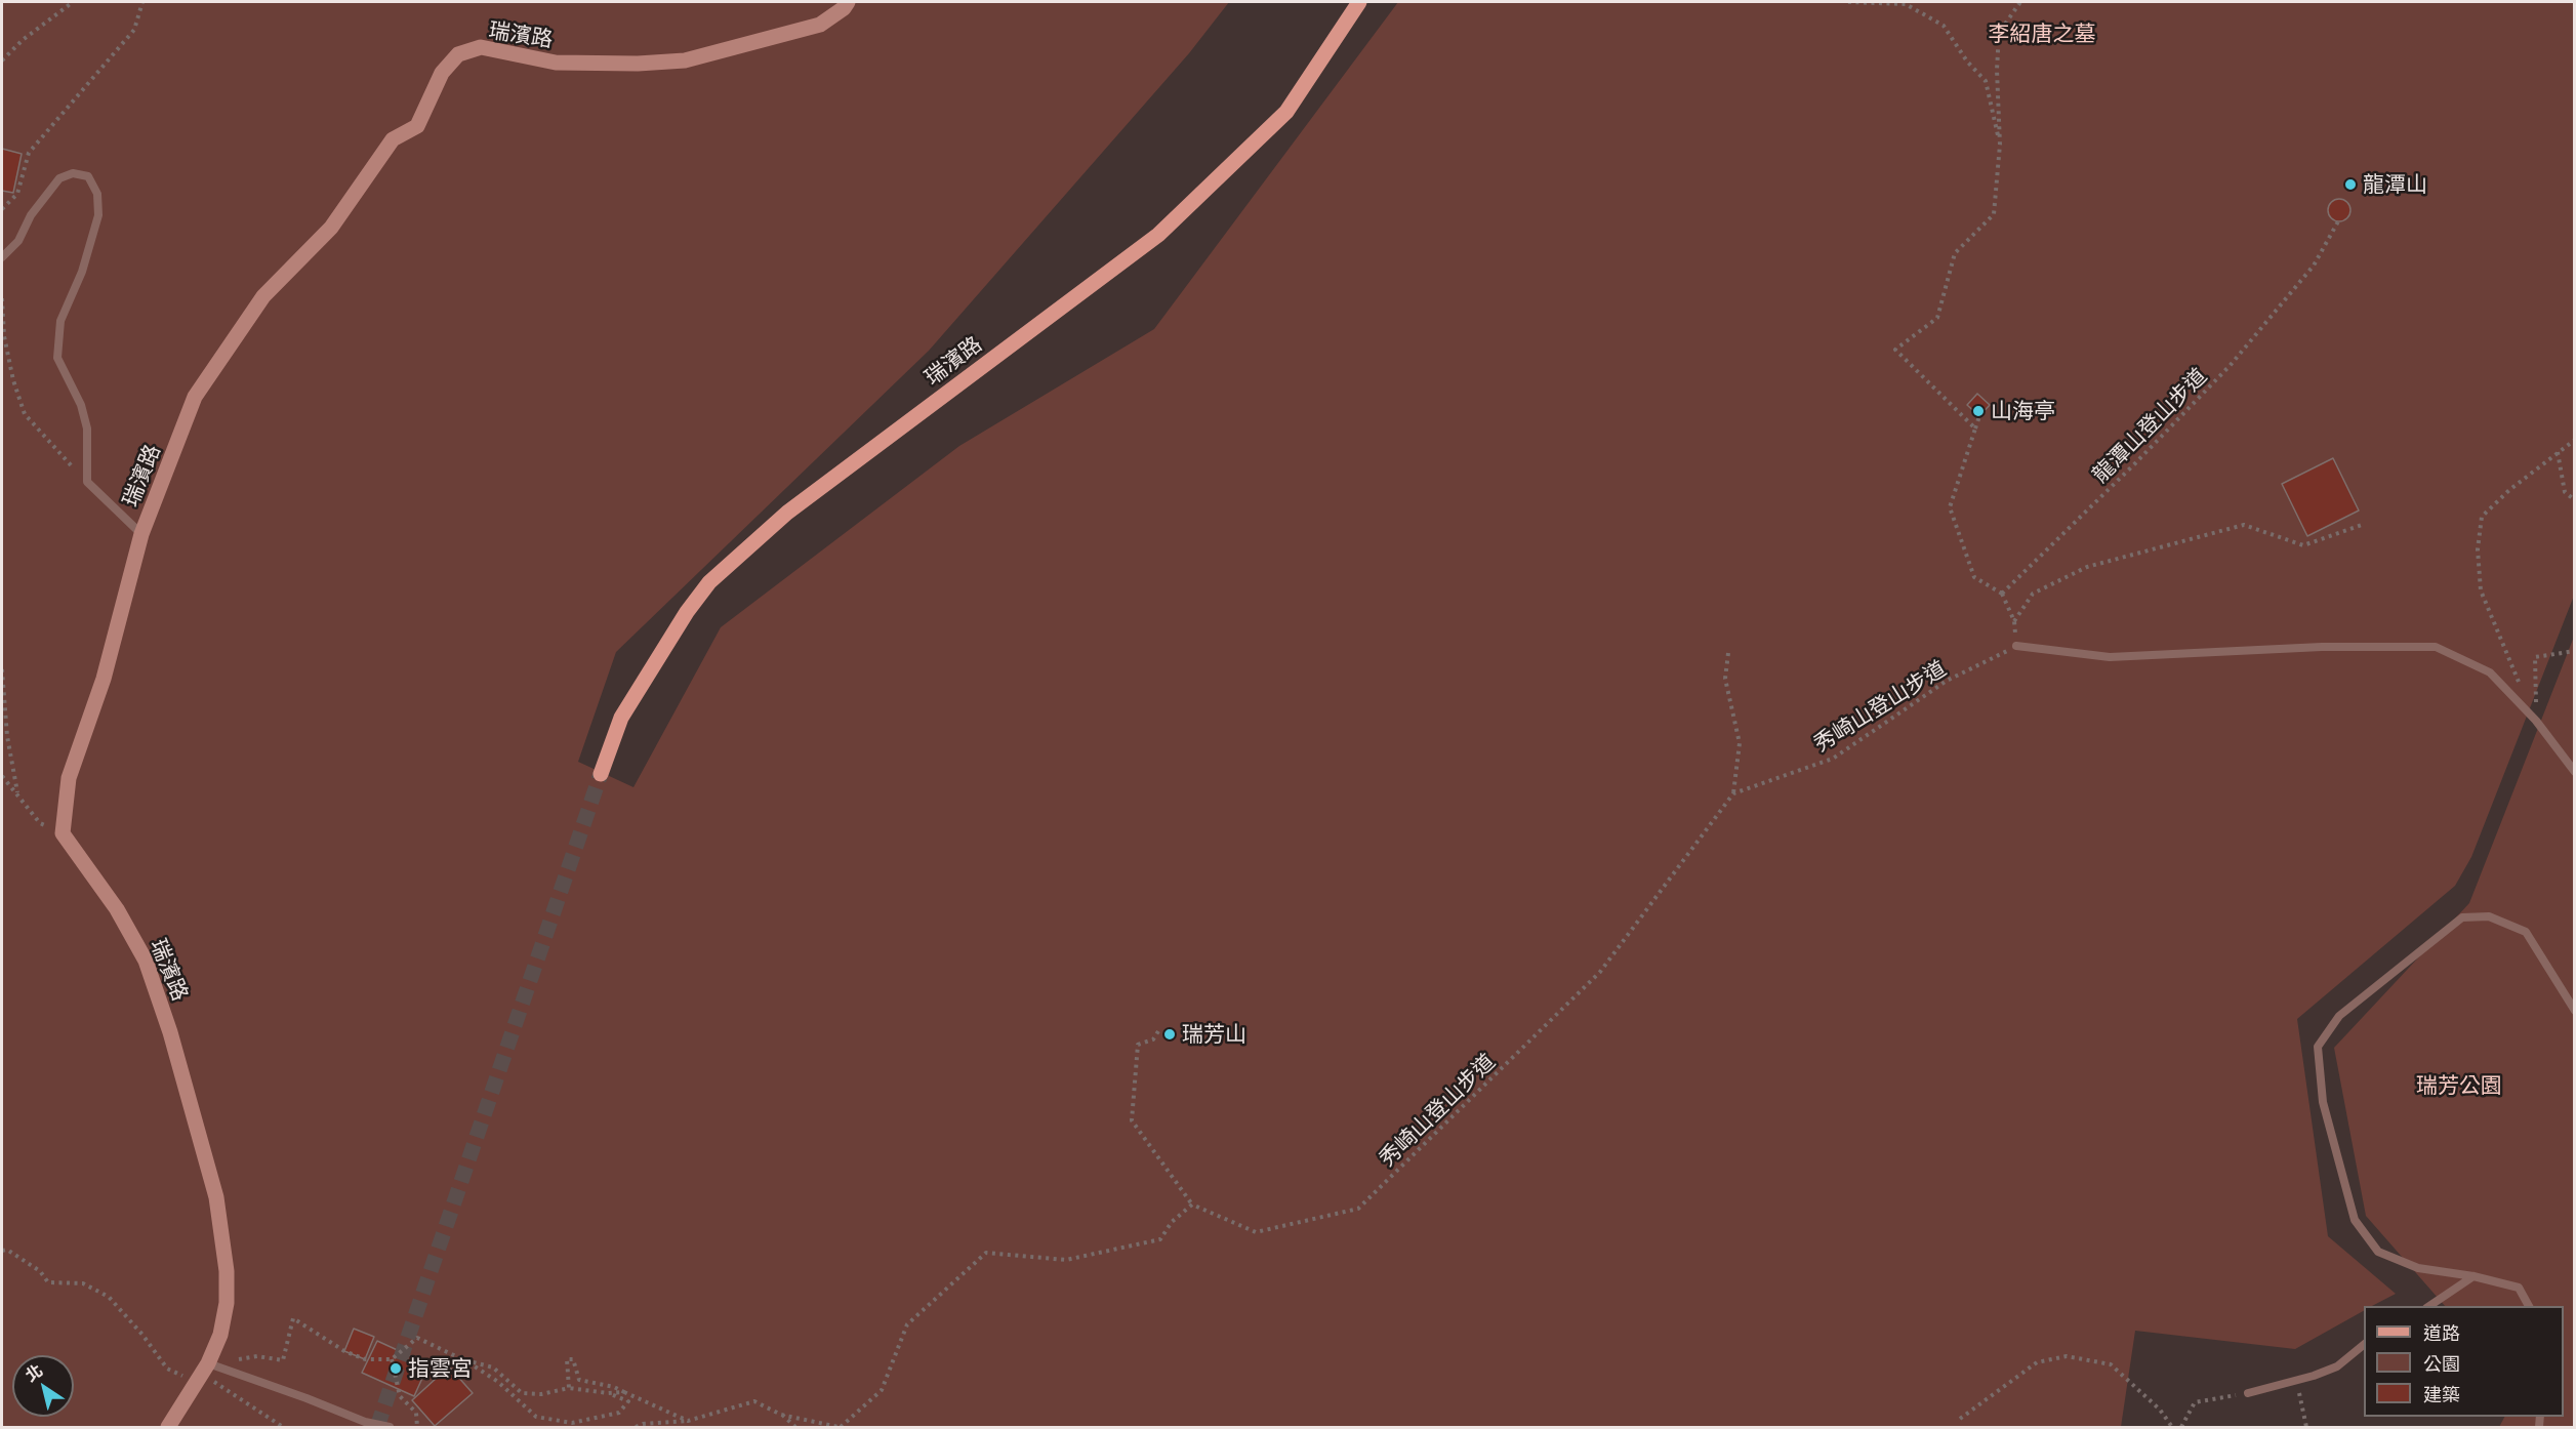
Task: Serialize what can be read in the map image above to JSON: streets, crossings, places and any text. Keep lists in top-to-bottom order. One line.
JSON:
{"streets":{"main road":["瑞濱路"],"path":["龍潭山登山步道","秀崎山登山步道"]},"parks":["李紹唐之墓","瑞芳公園"],"places":["龍潭山","山海亭","瑞芳山","指雲宮"],"legend":["道路","公園","建築"],"north":"top left"}
